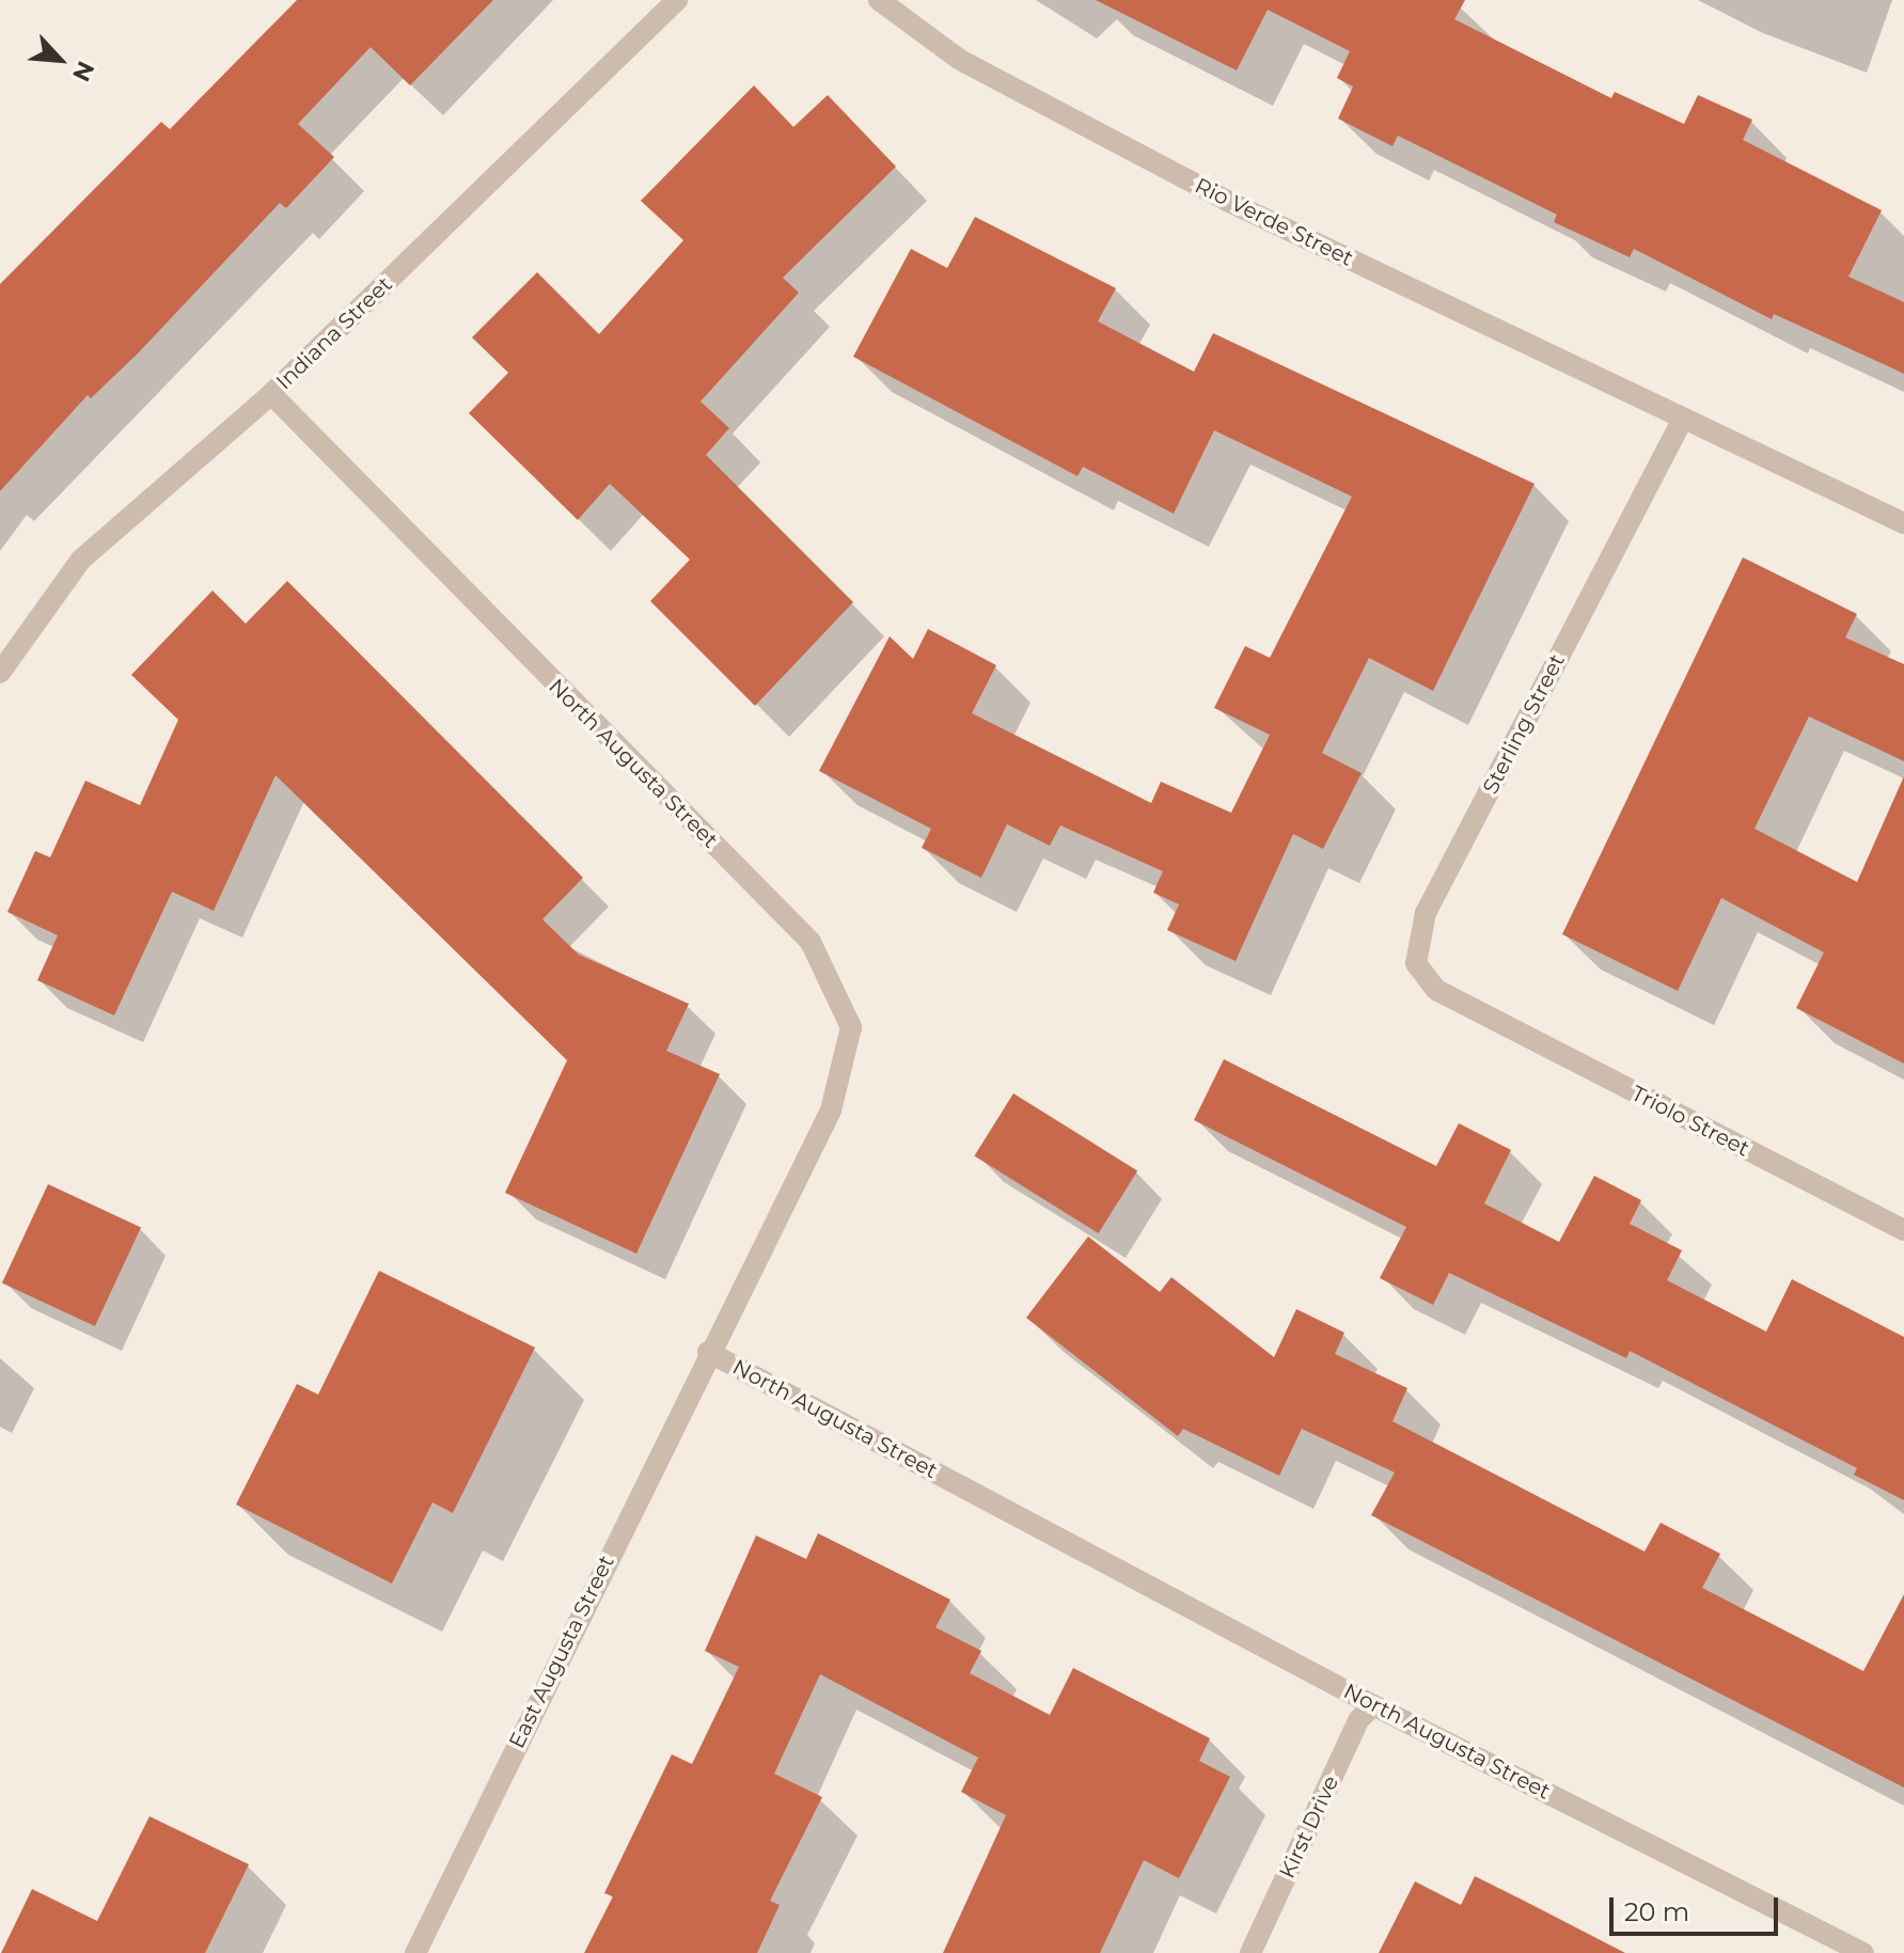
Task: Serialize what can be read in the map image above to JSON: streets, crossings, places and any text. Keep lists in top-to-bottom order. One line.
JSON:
{"streets":{"street":["Rio Verde Street","Indiana Street","Sterling Street","North Augusta Street","Triolo Street","East Augusta Street","Kirst Drive"]},"crossings":[["Rio Verde Street","Sterling Street"],["Indiana Street","North Augusta Street"],["Sterling Street","Triolo Street"],["North Augusta Street","East Augusta Street"],["North Augusta Street","Kirst Drive"]],"scale_bar":"20 m","north":"bottom right"}
